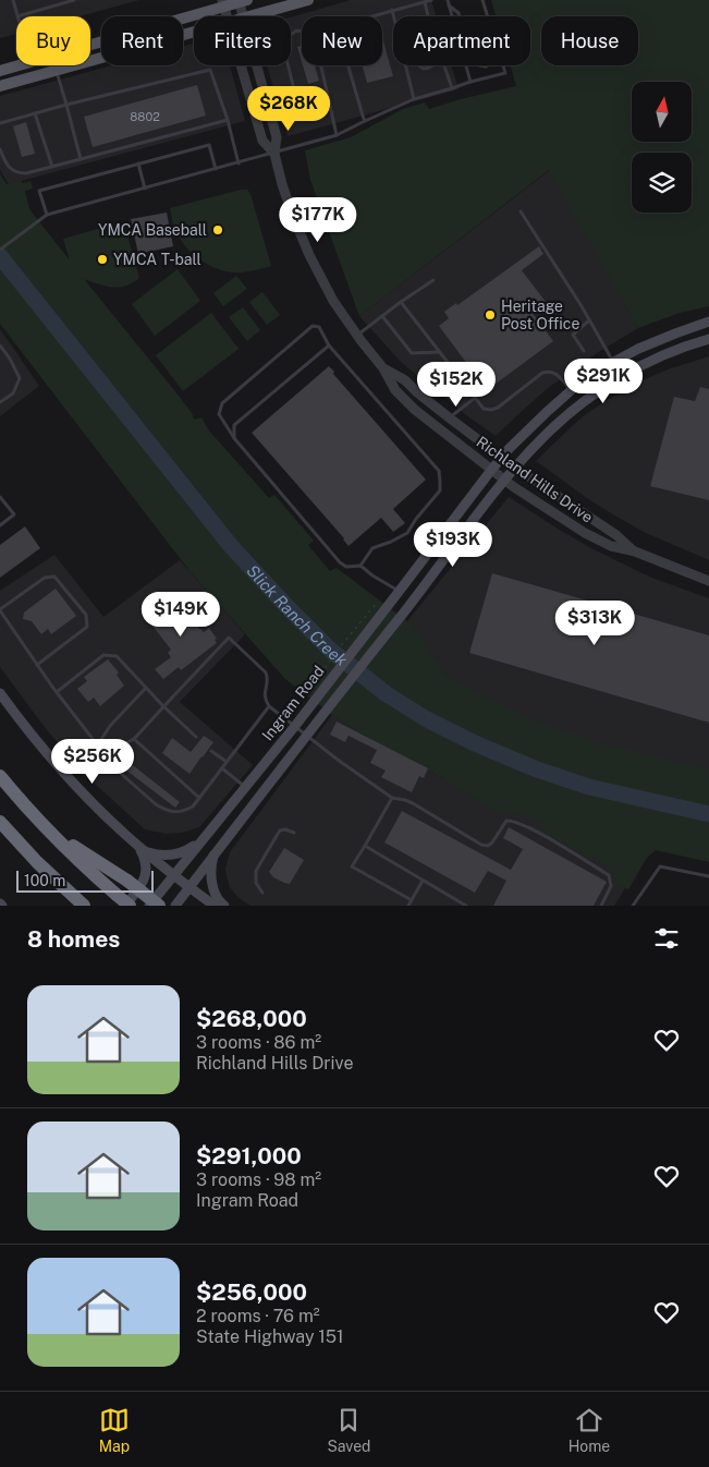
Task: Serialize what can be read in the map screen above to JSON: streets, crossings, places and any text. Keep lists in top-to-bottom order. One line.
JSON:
{"streets":{"main road":["Ingram Road"],"street":["Richland Hills Drive"]},"crossings":[["Richland Hills Drive","Ingram Road"]],"water":["Slick Ranch Creek"],"places":["YMCA Baseball","YMCA T-ball","Heritage Post Office"],"house_numbers":["8802"],"scale_bar":"100 m","north":"top","page":{"chip":["Buy","Rent","Filters","New","Apartment","House"],"price":["$268K","$177K","$291K","$152K","$193K","$149K","$313K","$256K"],"scale":"100 m","heading":"8 homes","list":[{"name":"$268,000","note":"3 rooms · 86 m² · Richland Hills Drive"},{"name":"$291,000","note":"3 rooms · 98 m² · Ingram Road"},{"name":"$256,000","note":"2 rooms · 76 m² · State Highway 151"}],"tabs":["Map","Saved","Home"]}}
